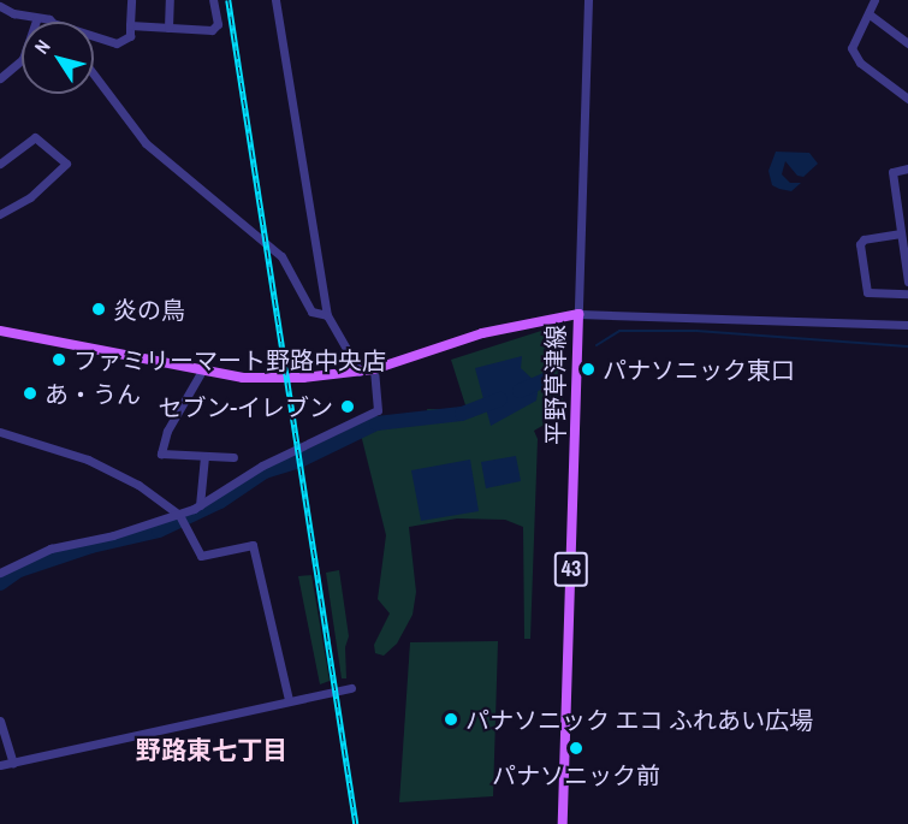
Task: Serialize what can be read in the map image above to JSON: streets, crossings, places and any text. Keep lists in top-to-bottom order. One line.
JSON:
{"streets":{"main road":["平野草津線","43"]},"districts":["野路東七丁目"],"places":["炎の鳥","ファミリーマート野路中央店","パナソニック東口","あ・うん","セブン-イレブン","パナソニック エコ ふれあい広場","パナソニック前"],"north":"top left"}
